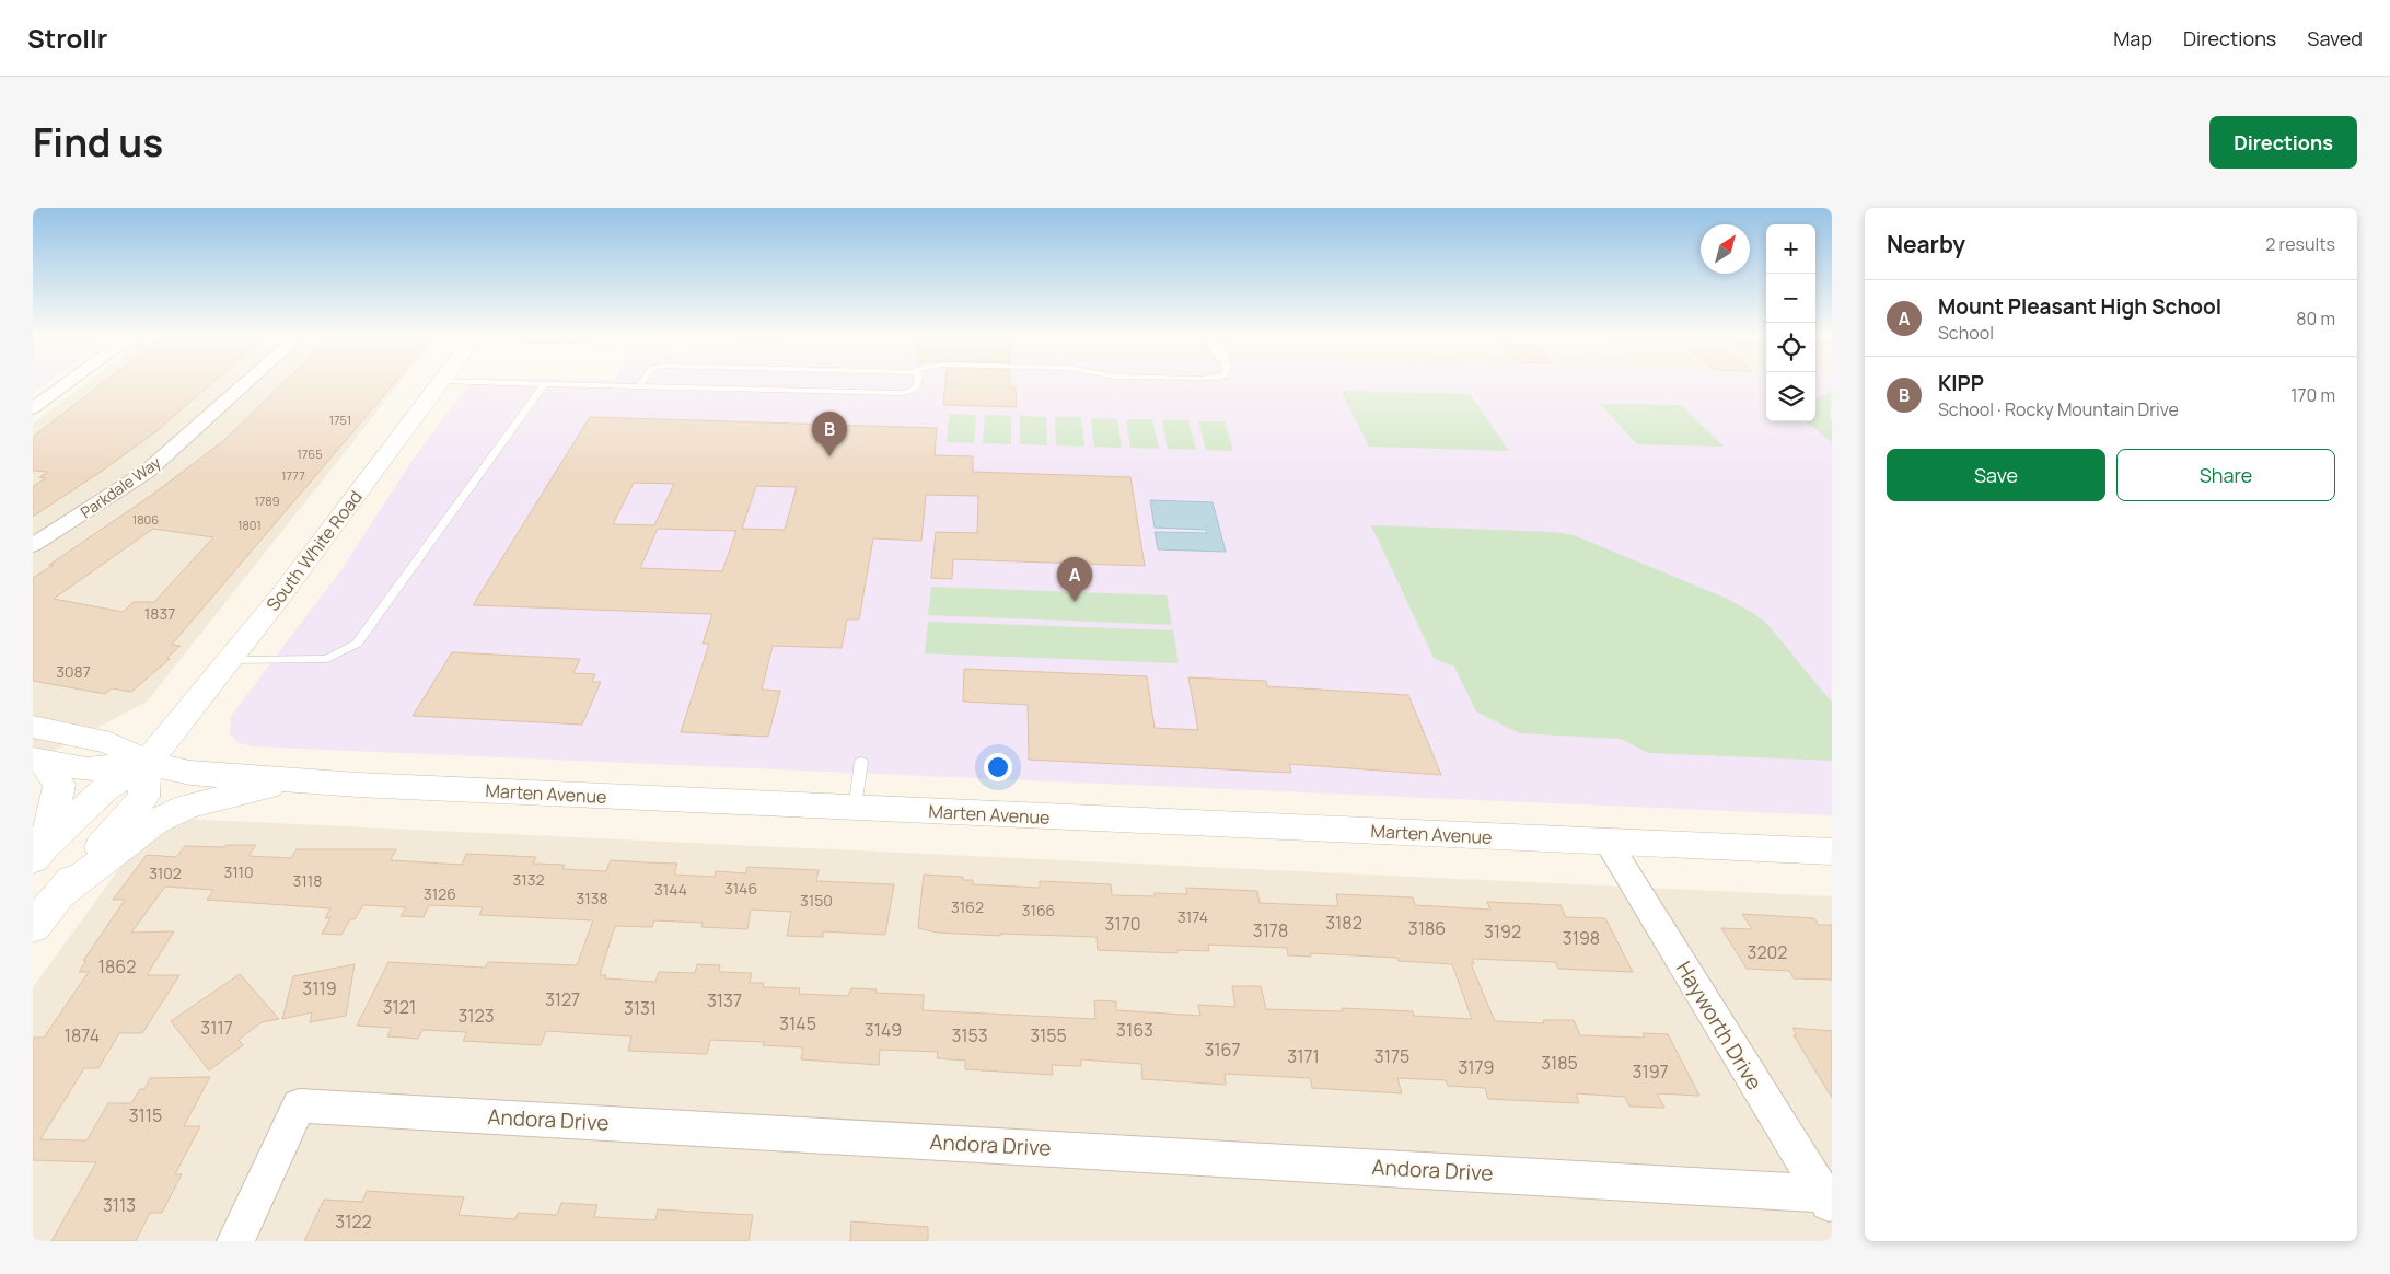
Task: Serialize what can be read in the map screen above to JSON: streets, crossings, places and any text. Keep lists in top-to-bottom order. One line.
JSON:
{"streets":{"street":["Parkdale Way","South White Road","Marten Avenue","Hayworth Drive","Andora Drive"]},"crossings":[["South White Road","Marten Avenue"],["Marten Avenue","Hayworth Drive"],["Hayworth Drive","Andora Drive"]],"house_numbers":["1751","1765","1777","1789","1806","1801","1837","3087","3110","3102","3132","3118","3146","3144","3126","3138","3150","3162","3166","3174","3182","3170","3186","3178","3192","3198","3202","1862","3119","3127","3137","3121","3131","3123","3145","3117","3149","3163","1874","3153","3155","3167","3171","3175","3185","3179","3197","3115","3113","3122"],"north":"top right","page":{"header":"Strollr","nav":["Map","Directions","Saved"],"title":"Find us","buttons":["Directions",["Save","Share"]],"heading":["Nearby","2 results"],"map_buttons":["+","−"],"list":[{"mark":"A","name":"Mount Pleasant High School","note":"School","value":"80 m"},{"mark":"B","name":"KIPP","note":"School · Rocky Mountain Drive","value":"170 m"}],"pins":["B","A"]}}
